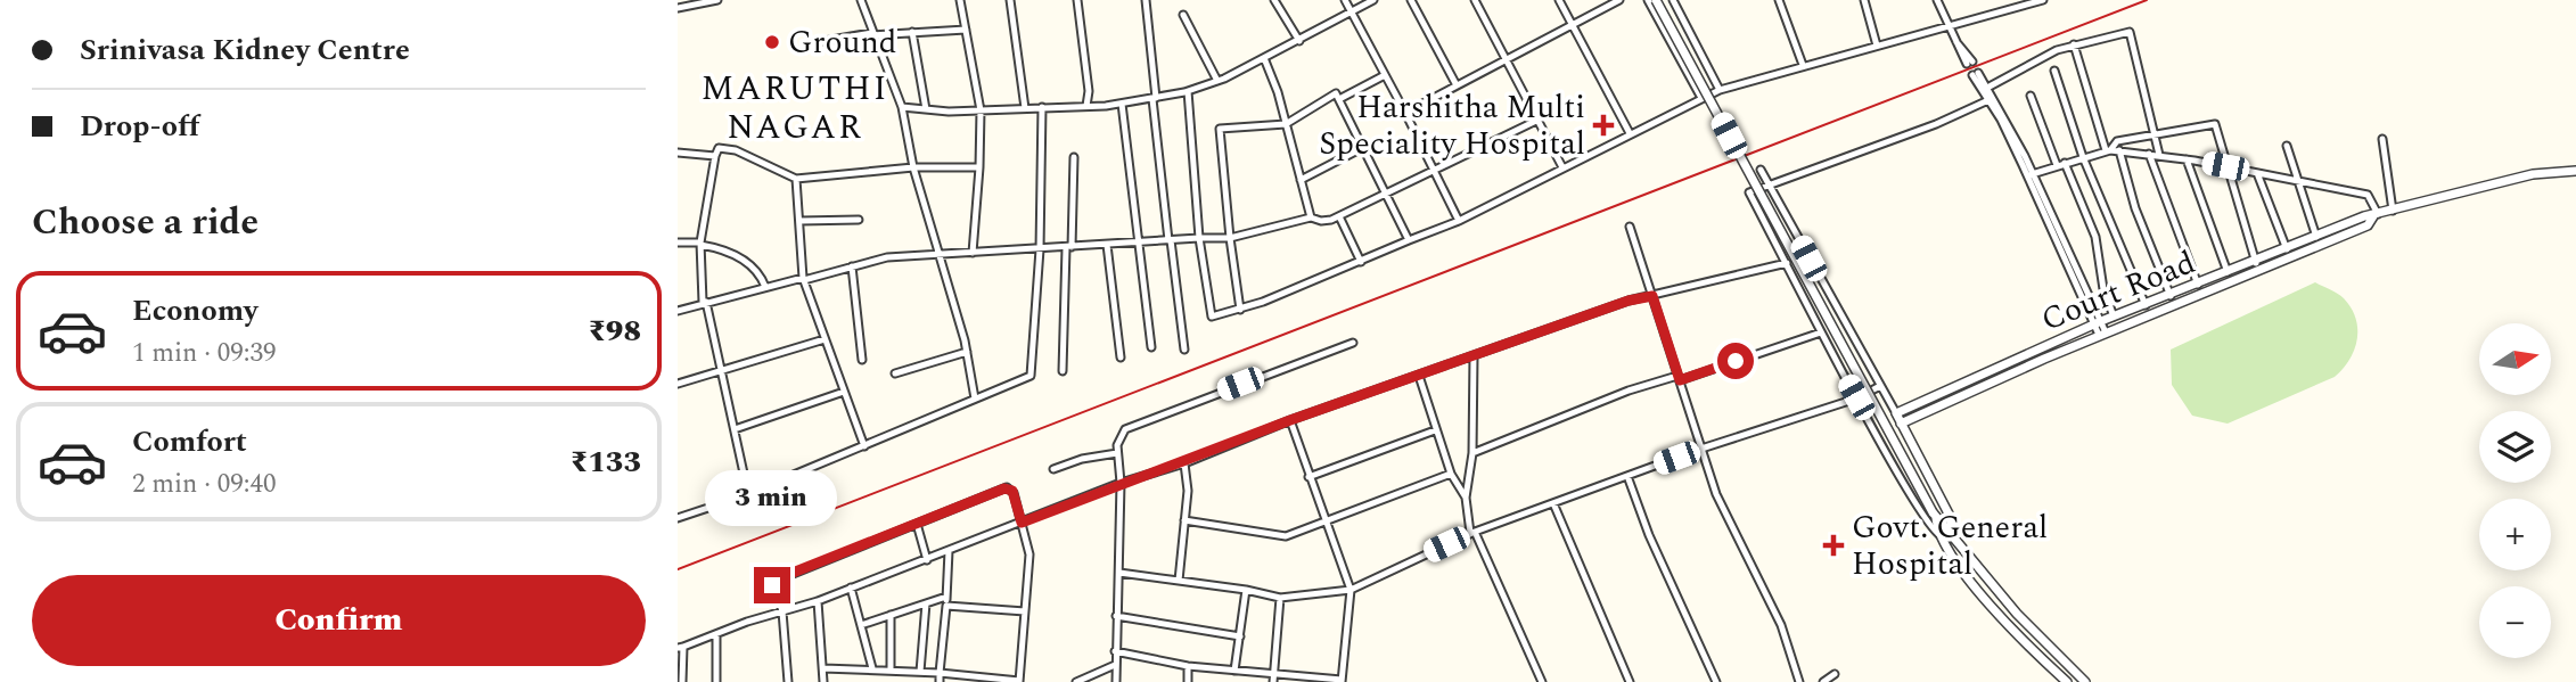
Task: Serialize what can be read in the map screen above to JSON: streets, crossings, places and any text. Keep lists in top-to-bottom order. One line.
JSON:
{"streets":{"street":["Court Road"]},"districts":["MARUTHI NAGAR"],"places":{"other":["Ground"],"health":["Harshitha Multi Speciality Hospital","Govt. General Hospital"]},"north":"right","page":{"banner":["Srinivasa Kidney Centre","Drop-off"],"heading":"Choose a ride","list":[{"name":"Economy","note":"1 min · 09:39","value":"₹98"},{"name":"Comfort","note":"2 min · 09:40","value":"₹133"}],"map_buttons":["+","−"],"bubble":"3 min","buttons":"Confirm"}}
